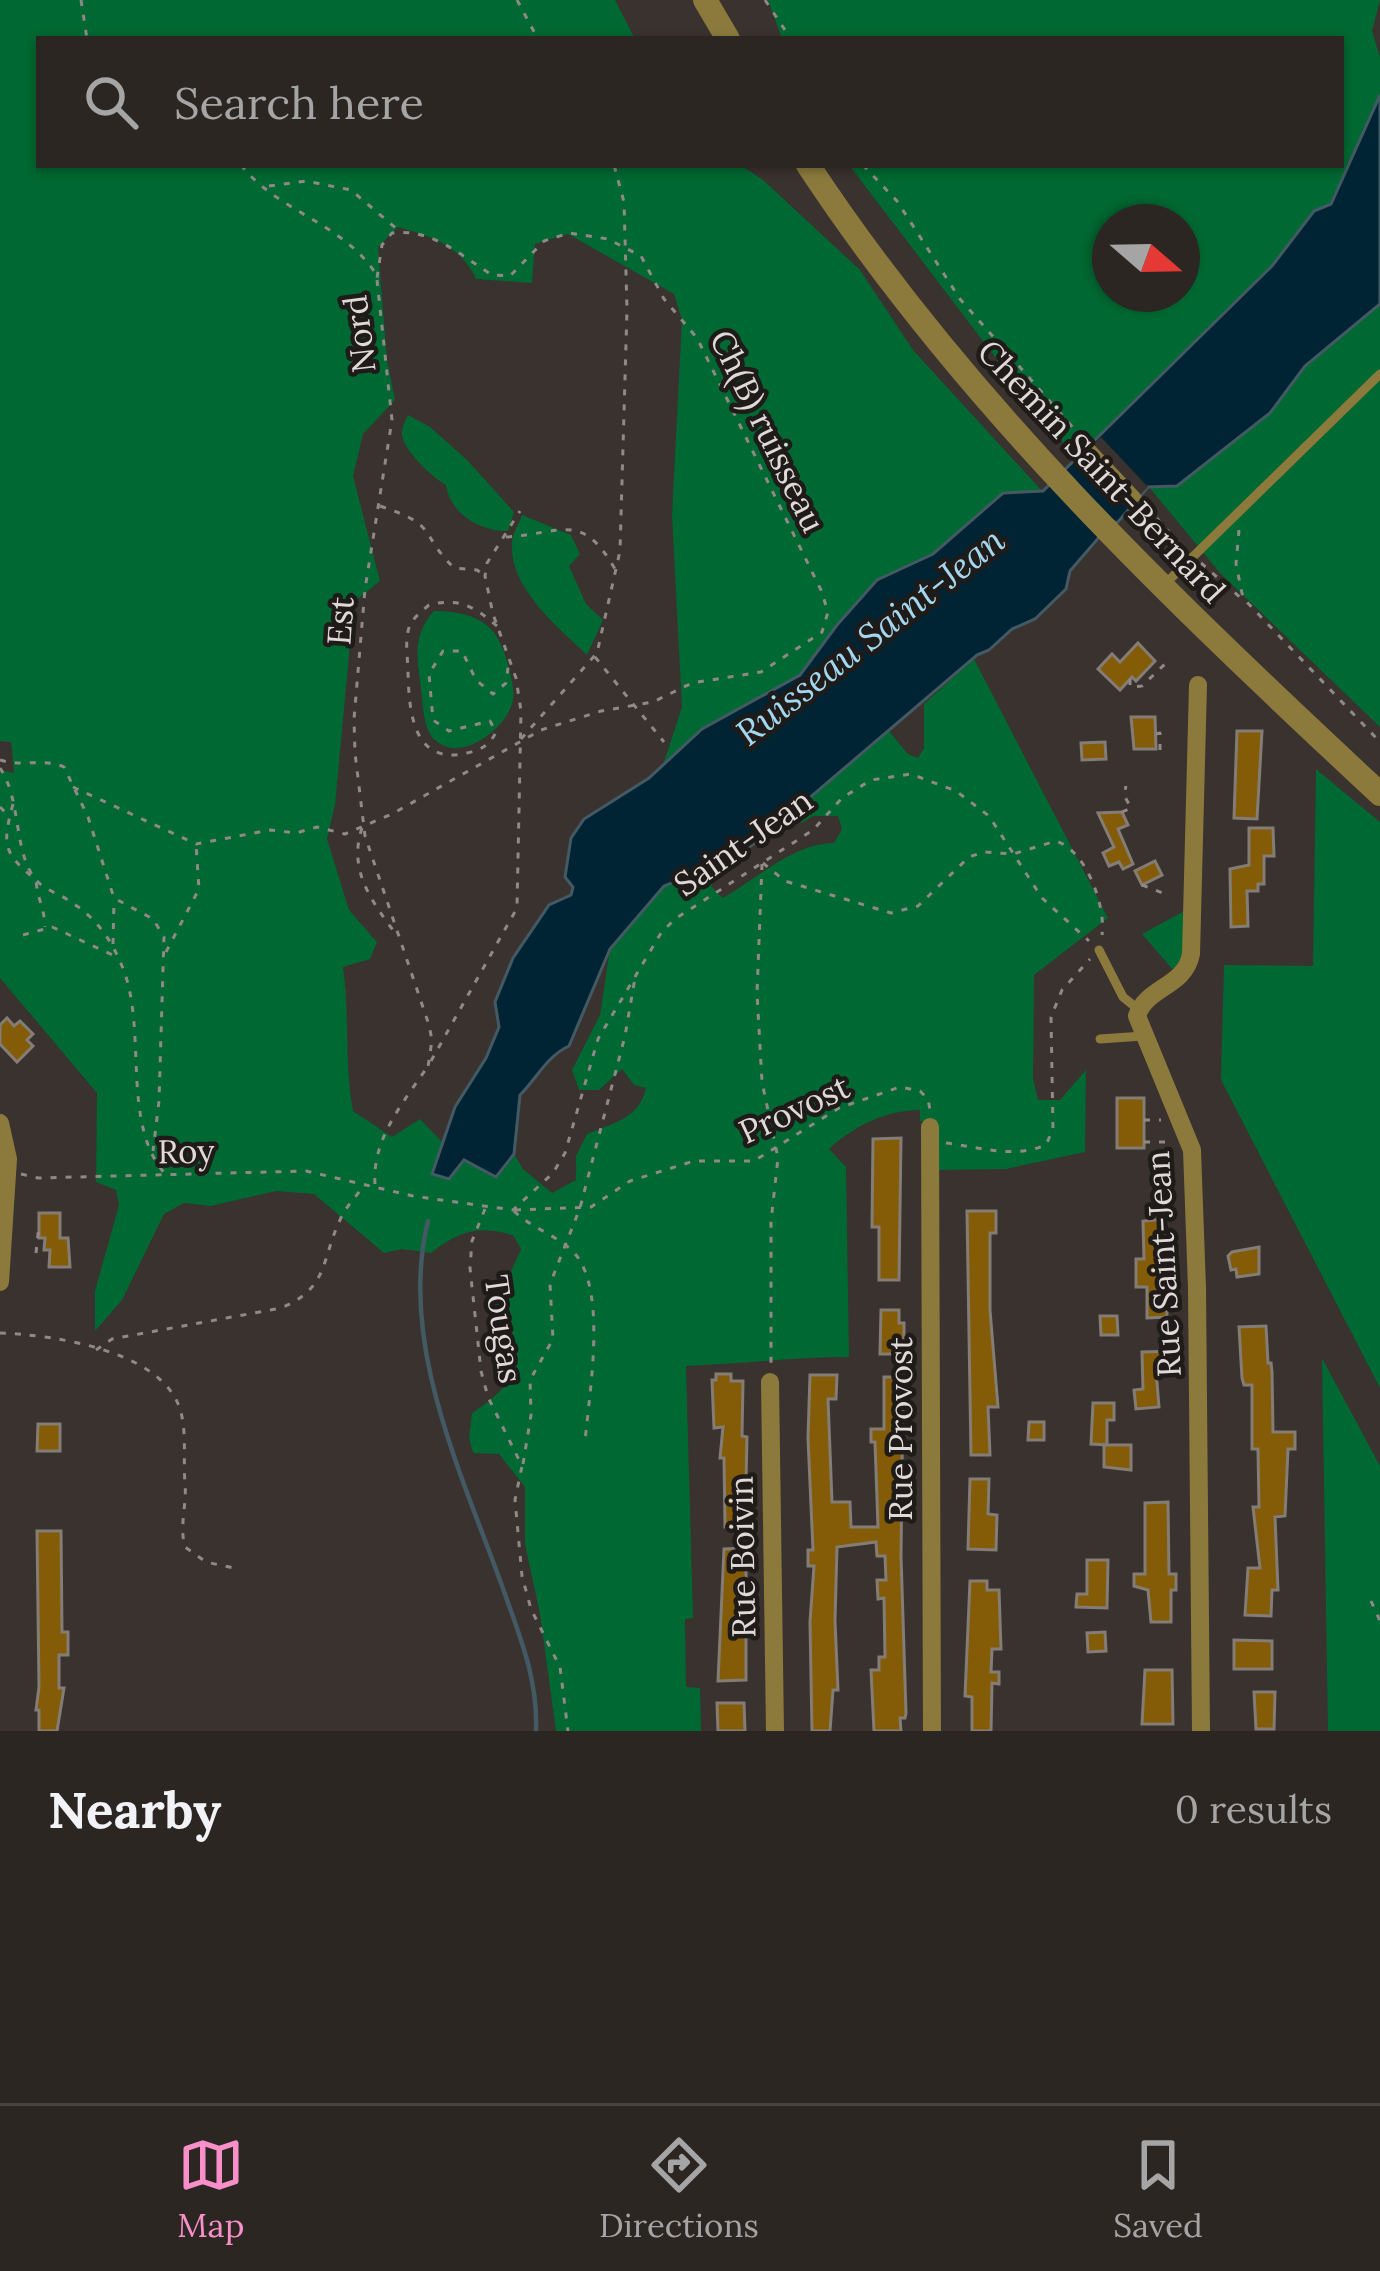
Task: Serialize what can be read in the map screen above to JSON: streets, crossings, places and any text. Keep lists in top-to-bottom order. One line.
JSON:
{"streets":{"street":["Chemin Saint-Bernard","Rue Saint-Jean","Rue Provost","Rue Boivin"],"path":["Nord","Ch(B) ruisseau","Est","Saint-Jean","Provost","Roy","Tougas"]},"crossings":[["Nord","Est"],["Saint-Jean","Provost"],["Provost","Rue Provost"]],"water":["Ruisseau Saint-Jean"],"north":"right","page":{"search":"Search here","heading":["Nearby","0 results"],"nav":["Map","Directions","Saved"]}}
